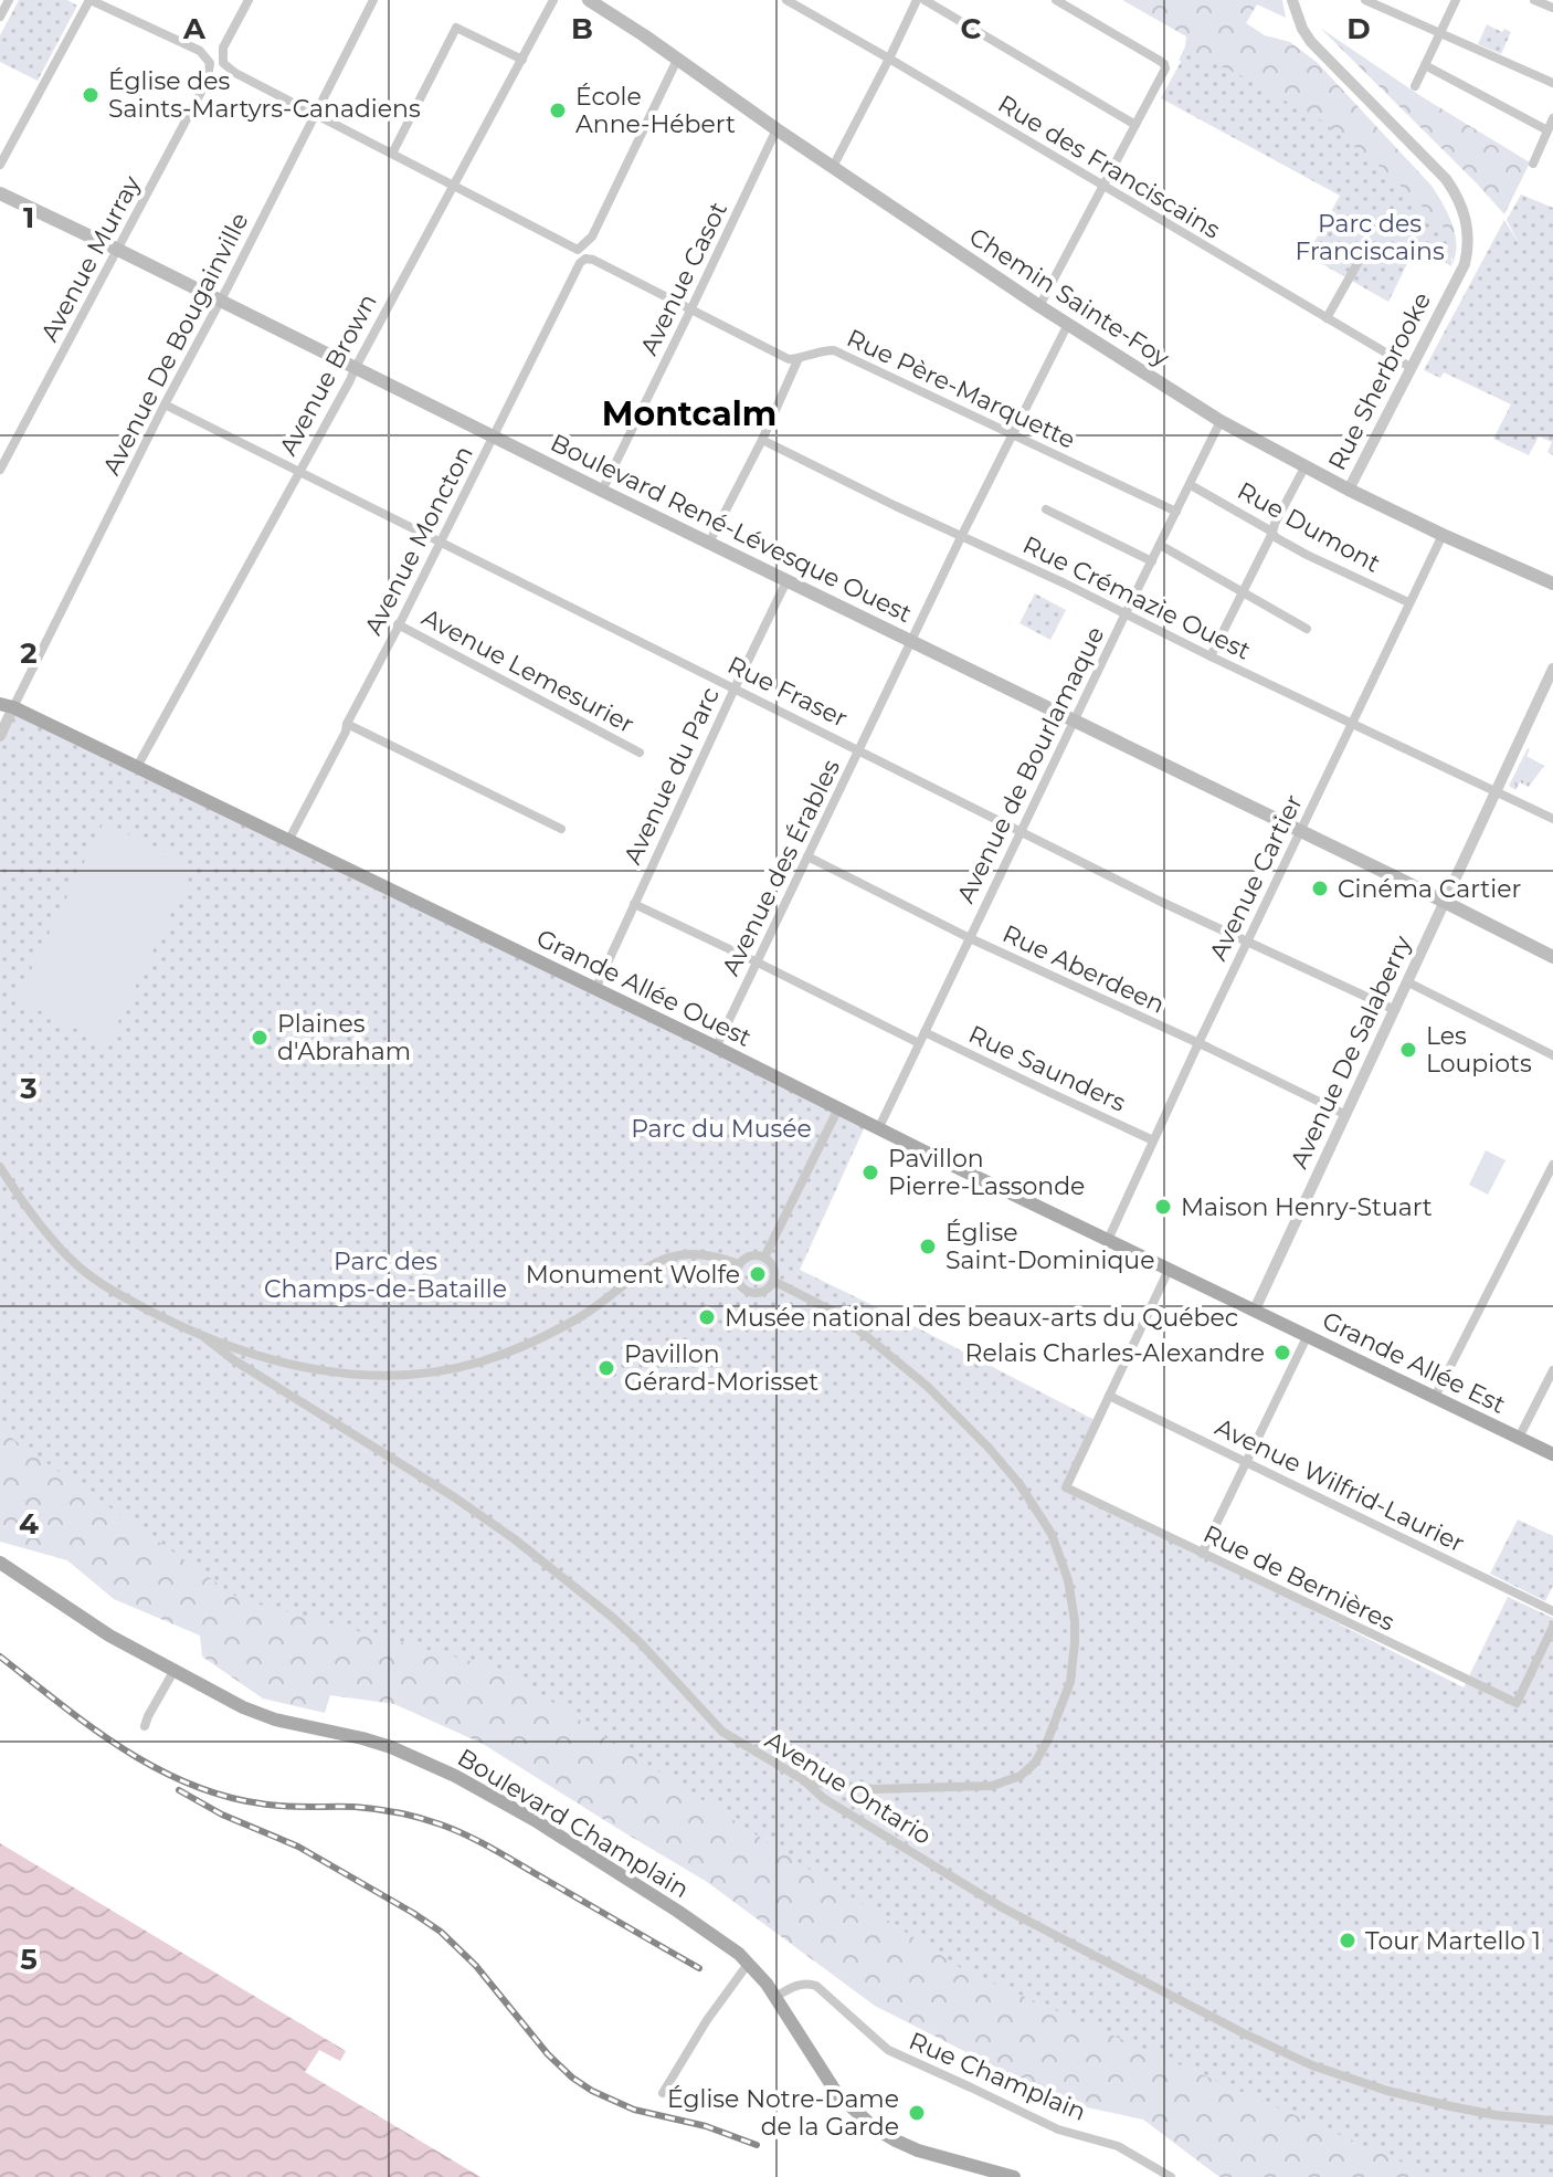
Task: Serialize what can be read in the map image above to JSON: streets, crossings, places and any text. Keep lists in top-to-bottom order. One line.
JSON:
{"streets":{"main road":["Chemin Sainte-Foy","Boulevard René-Lévesque Ouest","Grande Allée Ouest","Grande Allée Est","Boulevard Champlain"],"street":["Rue des Franciscains","Avenue Murray","Avenue Casot","Avenue De Bougainville","Avenue Brown","Rue Sherbrooke","Rue Père-Marquette","Rue Dumont","Avenue Moncton","Rue Crémazie Ouest","Avenue Lemesurier","Rue Fraser","Avenue de Bourlamaque","Avenue du Parc","Avenue des Érables","Avenue Cartier","Rue Aberdeen","Avenue De Salaberry","Rue Saunders","Avenue Wilfrid-Laurier","Rue de Bernières","Avenue Ontario","Rue Champlain"]},"crossings":[["Rue des Franciscains","Rue Sherbrooke"],["Avenue Murray","Boulevard René-Lévesque Ouest"],["Avenue Casot","Chemin Sainte-Foy"],["Avenue Casot","Rue Père-Marquette"],["Avenue Casot","Boulevard René-Lévesque Ouest"],["Chemin Sainte-Foy","Rue Sherbrooke"],["Chemin Sainte-Foy","Avenue de Bourlamaque"],["Chemin Sainte-Foy","Avenue des Érables"],["Chemin Sainte-Foy","Avenue Cartier"],["Avenue De Bougainville","Boulevard René-Lévesque Ouest"],["Avenue De Bougainville","Rue Fraser"],["Avenue De Bougainville","Grande Allée Ouest"],["Avenue Brown","Boulevard René-Lévesque Ouest"],["Avenue Brown","Rue Fraser"],["Avenue Brown","Grande Allée Ouest"],["Rue Père-Marquette","Avenue Moncton"],["Rue Père-Marquette","Avenue de Bourlamaque"],["Rue Père-Marquette","Avenue des Érables"],["Rue Dumont","Avenue de Bourlamaque"],["Rue Dumont","Avenue Cartier"],["Boulevard René-Lévesque Ouest","Avenue Moncton"],["Boulevard René-Lévesque Ouest","Avenue de Bourlamaque"],["Boulevard René-Lévesque Ouest","Avenue du Parc"],["Boulevard René-Lévesque Ouest","Avenue des Érables"],["Boulevard René-Lévesque Ouest","Avenue Cartier"],["Boulevard René-Lévesque Ouest","Avenue De Salaberry"],["Avenue Moncton","Avenue Lemesurier"],["Avenue Moncton","Rue Fraser"],["Avenue Moncton","Grande Allée Ouest"],["Rue Crémazie Ouest","Avenue de Bourlamaque"],["Rue Crémazie Ouest","Avenue des Érables"],["Rue Crémazie Ouest","Avenue Cartier"],["Rue Crémazie Ouest","Avenue De Salaberry"],["Rue Fraser","Avenue de Bourlamaque"],["Rue Fraser","Avenue du Parc"],["Rue Fraser","Avenue des Érables"],["Rue Fraser","Avenue Cartier"],["Rue Fraser","Avenue De Salaberry"],["Avenue de Bourlamaque","Rue Aberdeen"],["Avenue de Bourlamaque","Grande Allée Ouest"],["Avenue de Bourlamaque","Rue Saunders"],["Avenue du Parc","Grande Allée Ouest"],["Avenue des Érables","Rue Aberdeen"],["Avenue des Érables","Grande Allée Ouest"],["Avenue Cartier","Rue Aberdeen"],["Avenue Cartier","Grande Allée Ouest"],["Avenue Cartier","Rue Saunders"],["Rue Aberdeen","Avenue De Salaberry"],["Grande Allée Ouest","Avenue De Salaberry"],["Grande Allée Ouest","Grande Allée Est"],["Avenue De Salaberry","Grande Allée Est"],["Avenue Wilfrid-Laurier","Rue de Bernières"],["Boulevard Champlain","Rue Champlain"]],"districts":["Montcalm"],"parks":["Parc des Franciscains","Parc du Musée","Parc des Champs-de-Bataille"],"places":["Église des Saints-Martyrs-Canadiens","École Anne-Hébert","Cinéma Cartier","Plaines d'Abraham","Les Loupiots","Pavillon Pierre-Lassonde","Maison Henry-Stuart","Église Saint-Dominique","Monument Wolfe","Musée national des beaux-arts du Québec","Relais Charles-Alexandre","Pavillon Gérard-Morisset","Tour Martello 1","Église Notre-Dame de la Garde"],"grid":{"columns":["A","B","C","D"],"rows":["1","2","3","4","5"]}}
